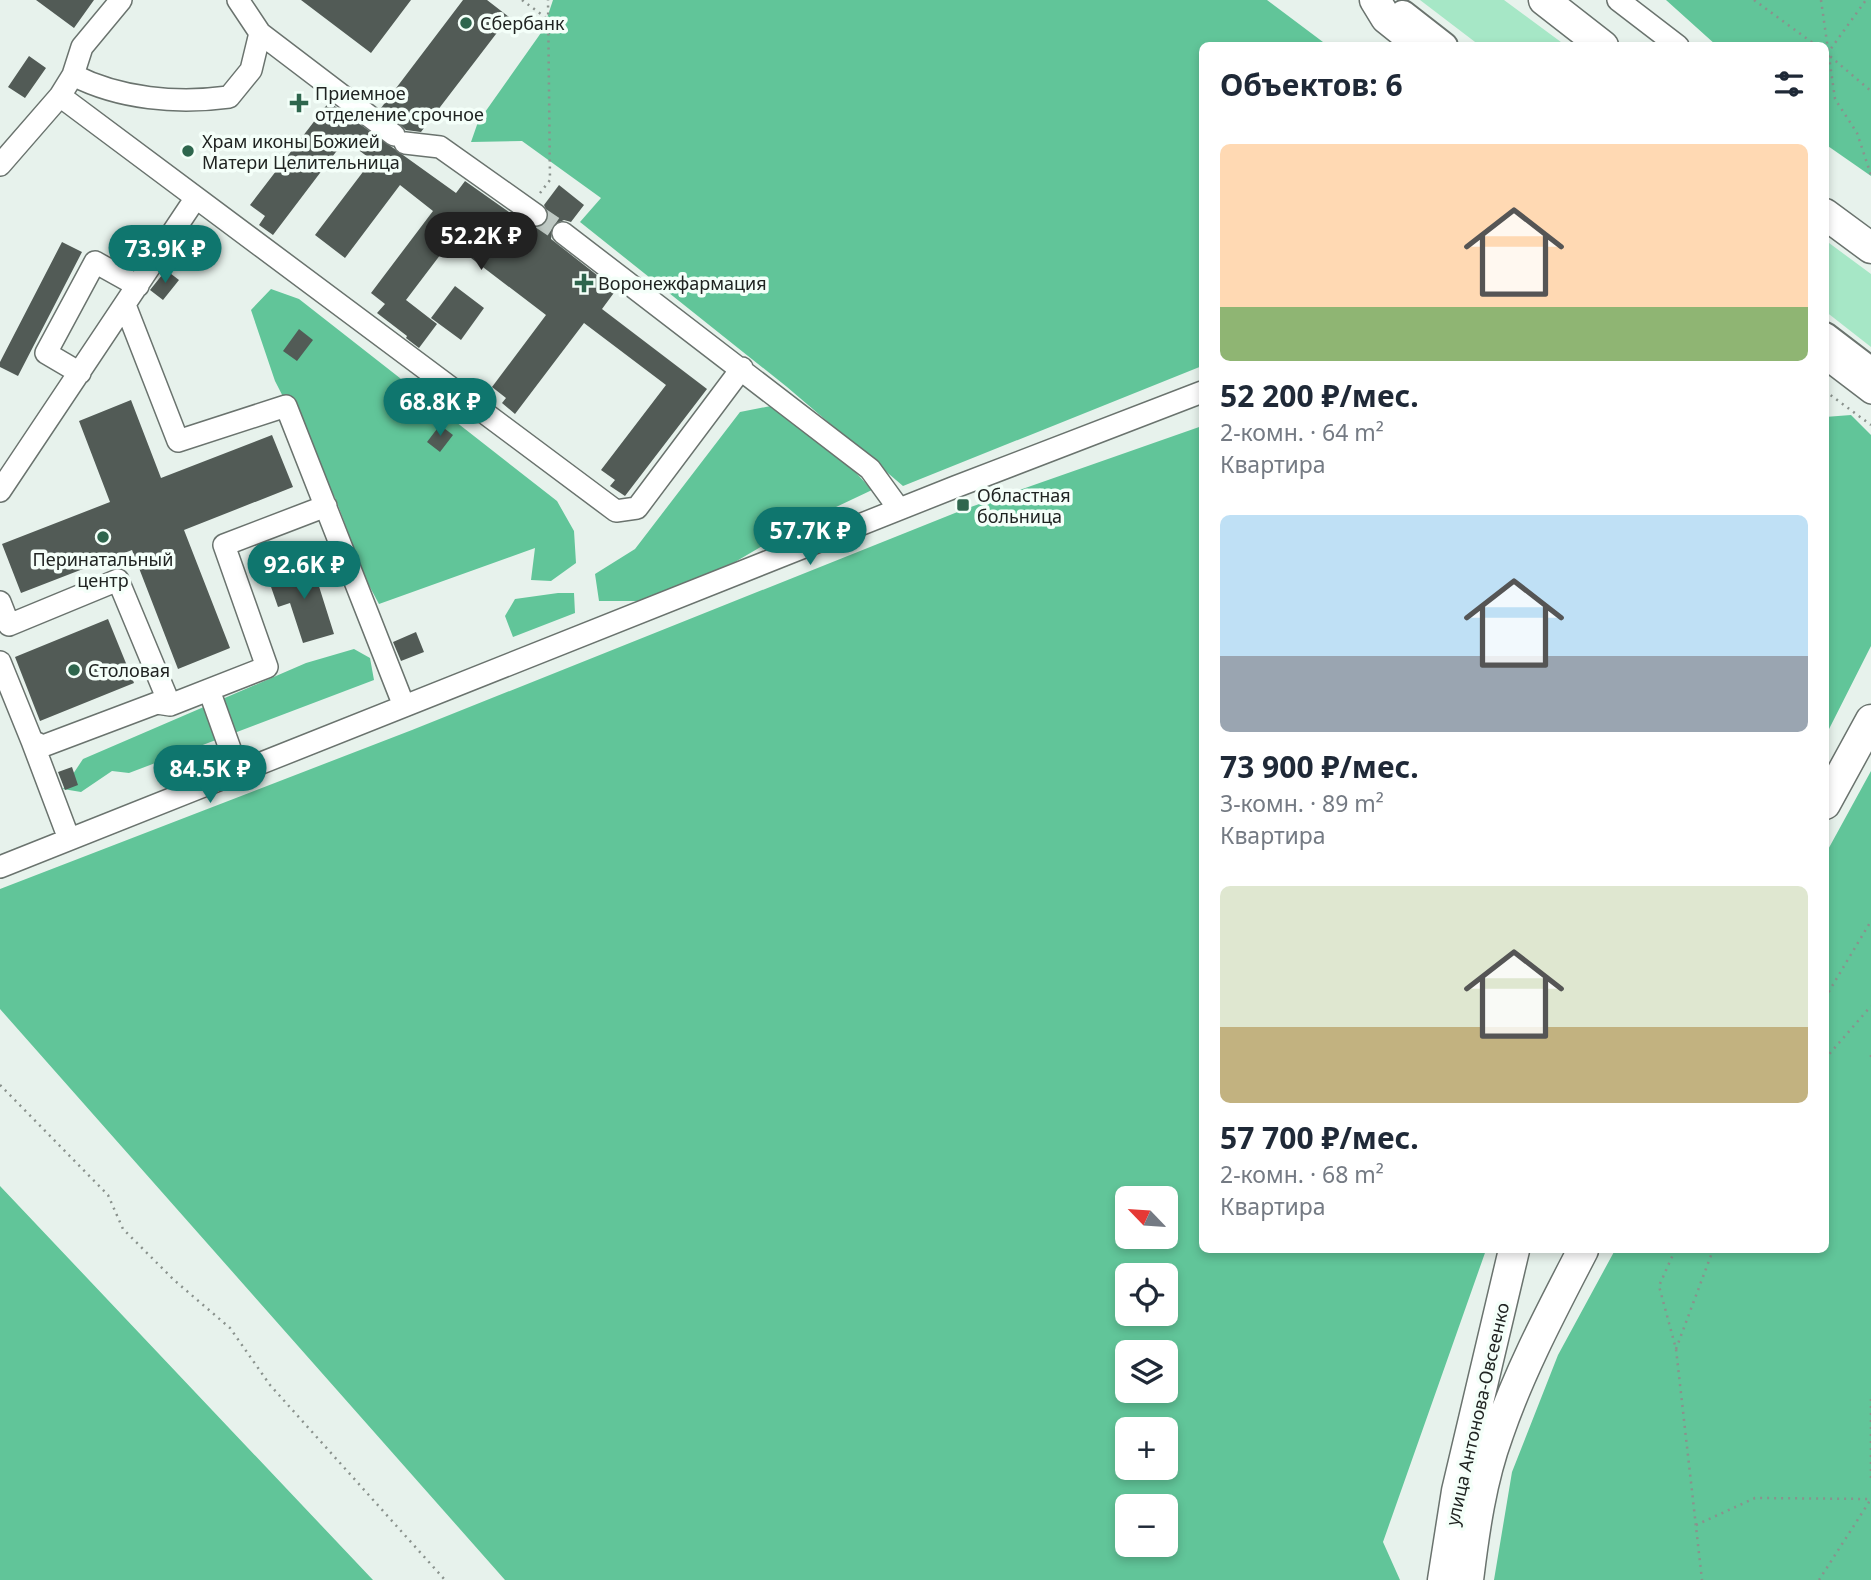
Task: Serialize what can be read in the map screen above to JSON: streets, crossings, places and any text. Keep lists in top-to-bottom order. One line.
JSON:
{"streets":{"highway":["улица Антонова-Овсеенко"]},"places":{"other":["Сбербанк","Храм иконы Божией Матери Целительница","Перинатальный центр","Столовая"],"health":["Приемное отделение срочное","Воронежфармация"],"transit":["Областная больница"]},"north":"top left","page":{"heading":"Объектов: 6","list":[{"name":"52 200 ₽/мес.","note":"2-комн. · 64 m² · Квартира"},{"name":"73 900 ₽/мес.","note":"3-комн. · 89 m² · Квартира"},{"name":"57 700 ₽/мес.","note":"2-комн. · 68 m² · Квартира"}],"price":["52.2K ₽","73.9K ₽","68.8K ₽","57.7K ₽","92.6K ₽","84.5K ₽"],"map_buttons":["+","−"]}}
